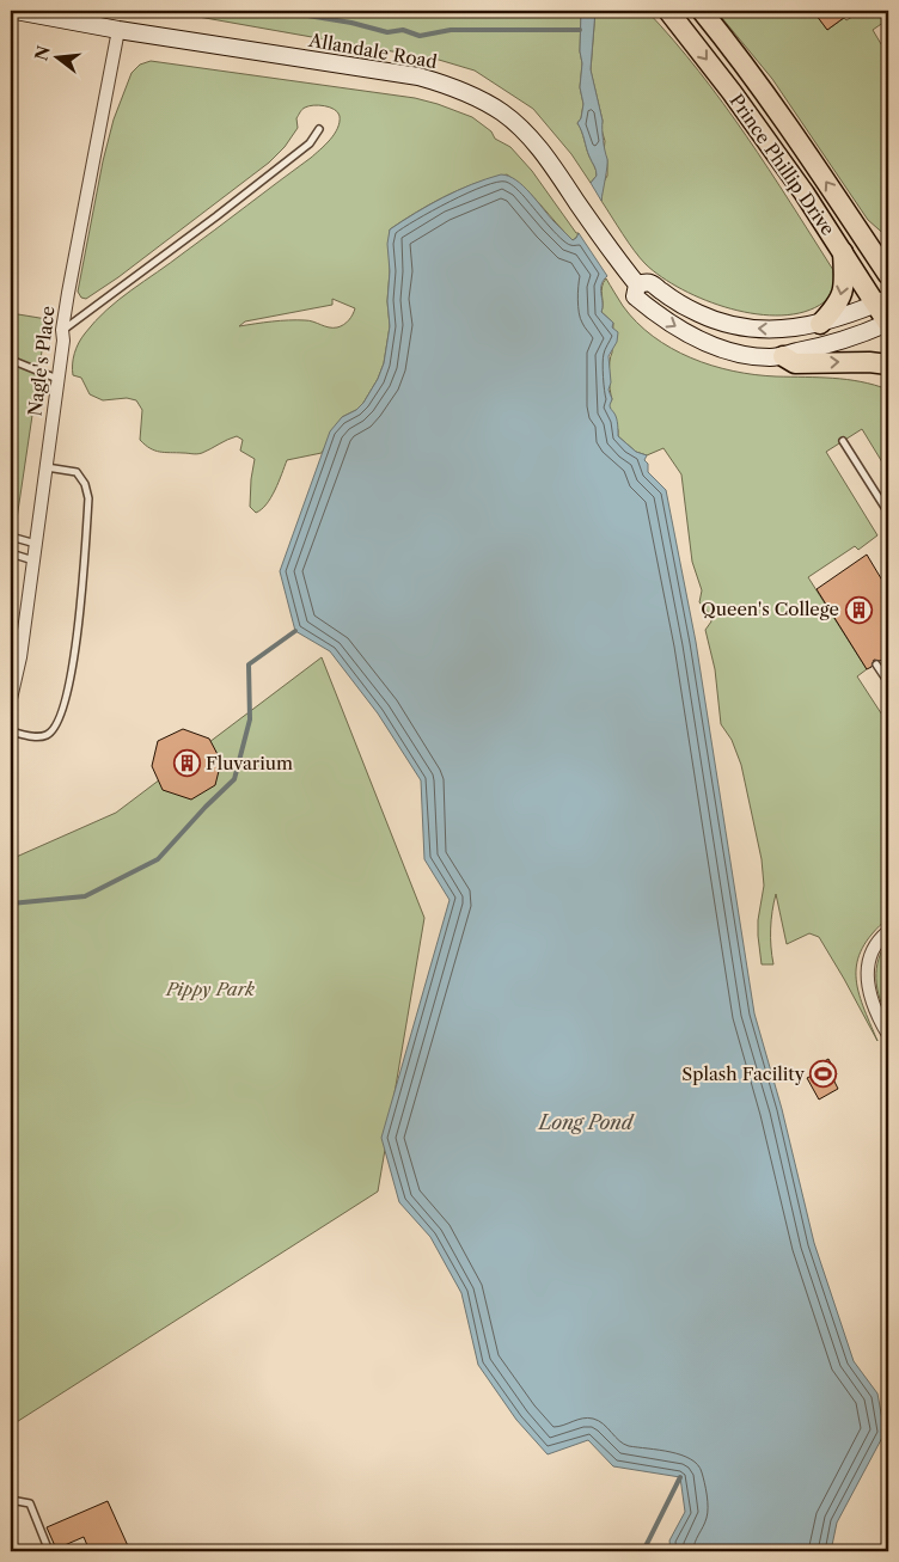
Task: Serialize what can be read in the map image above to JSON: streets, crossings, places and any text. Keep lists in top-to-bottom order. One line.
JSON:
{"streets":{"main road":["Allandale Road","Prince Phillip Drive"],"street":["Nagle's Place"]},"crossings":[["Allandale Road","Prince Phillip Drive"],["Allandale Road","Nagle's Place"]],"water":["Long Pond"],"parks":["Pippy Park"],"places":{"building":["Queen's College","Fluvarium"],"sports":["Splash Facility"]},"north":"left"}
